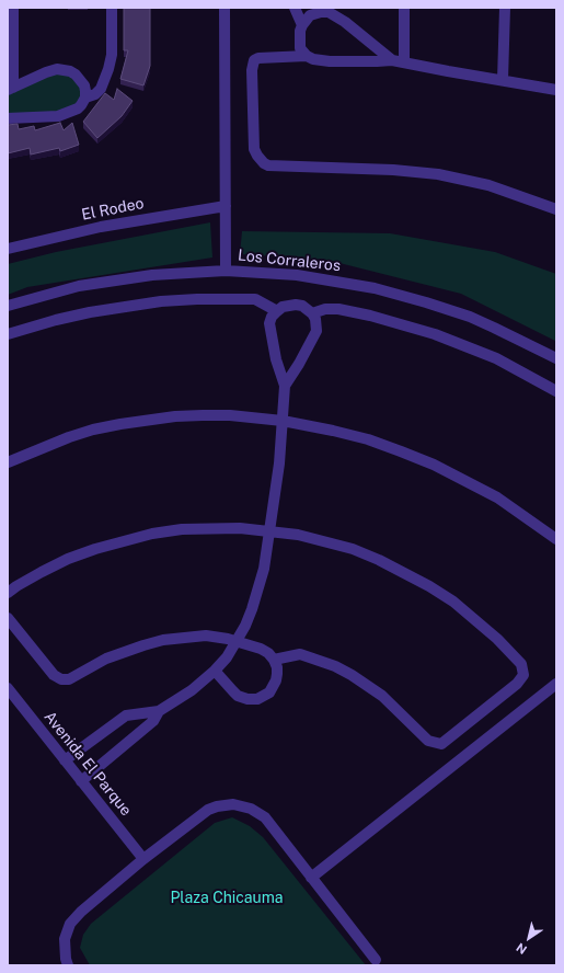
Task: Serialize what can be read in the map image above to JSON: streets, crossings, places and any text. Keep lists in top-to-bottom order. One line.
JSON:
{"streets":{"street":["El Rodeo","Los Corraleros","Avenida El Parque"]},"parks":["Plaza Chicauma"],"north":"bottom left"}
